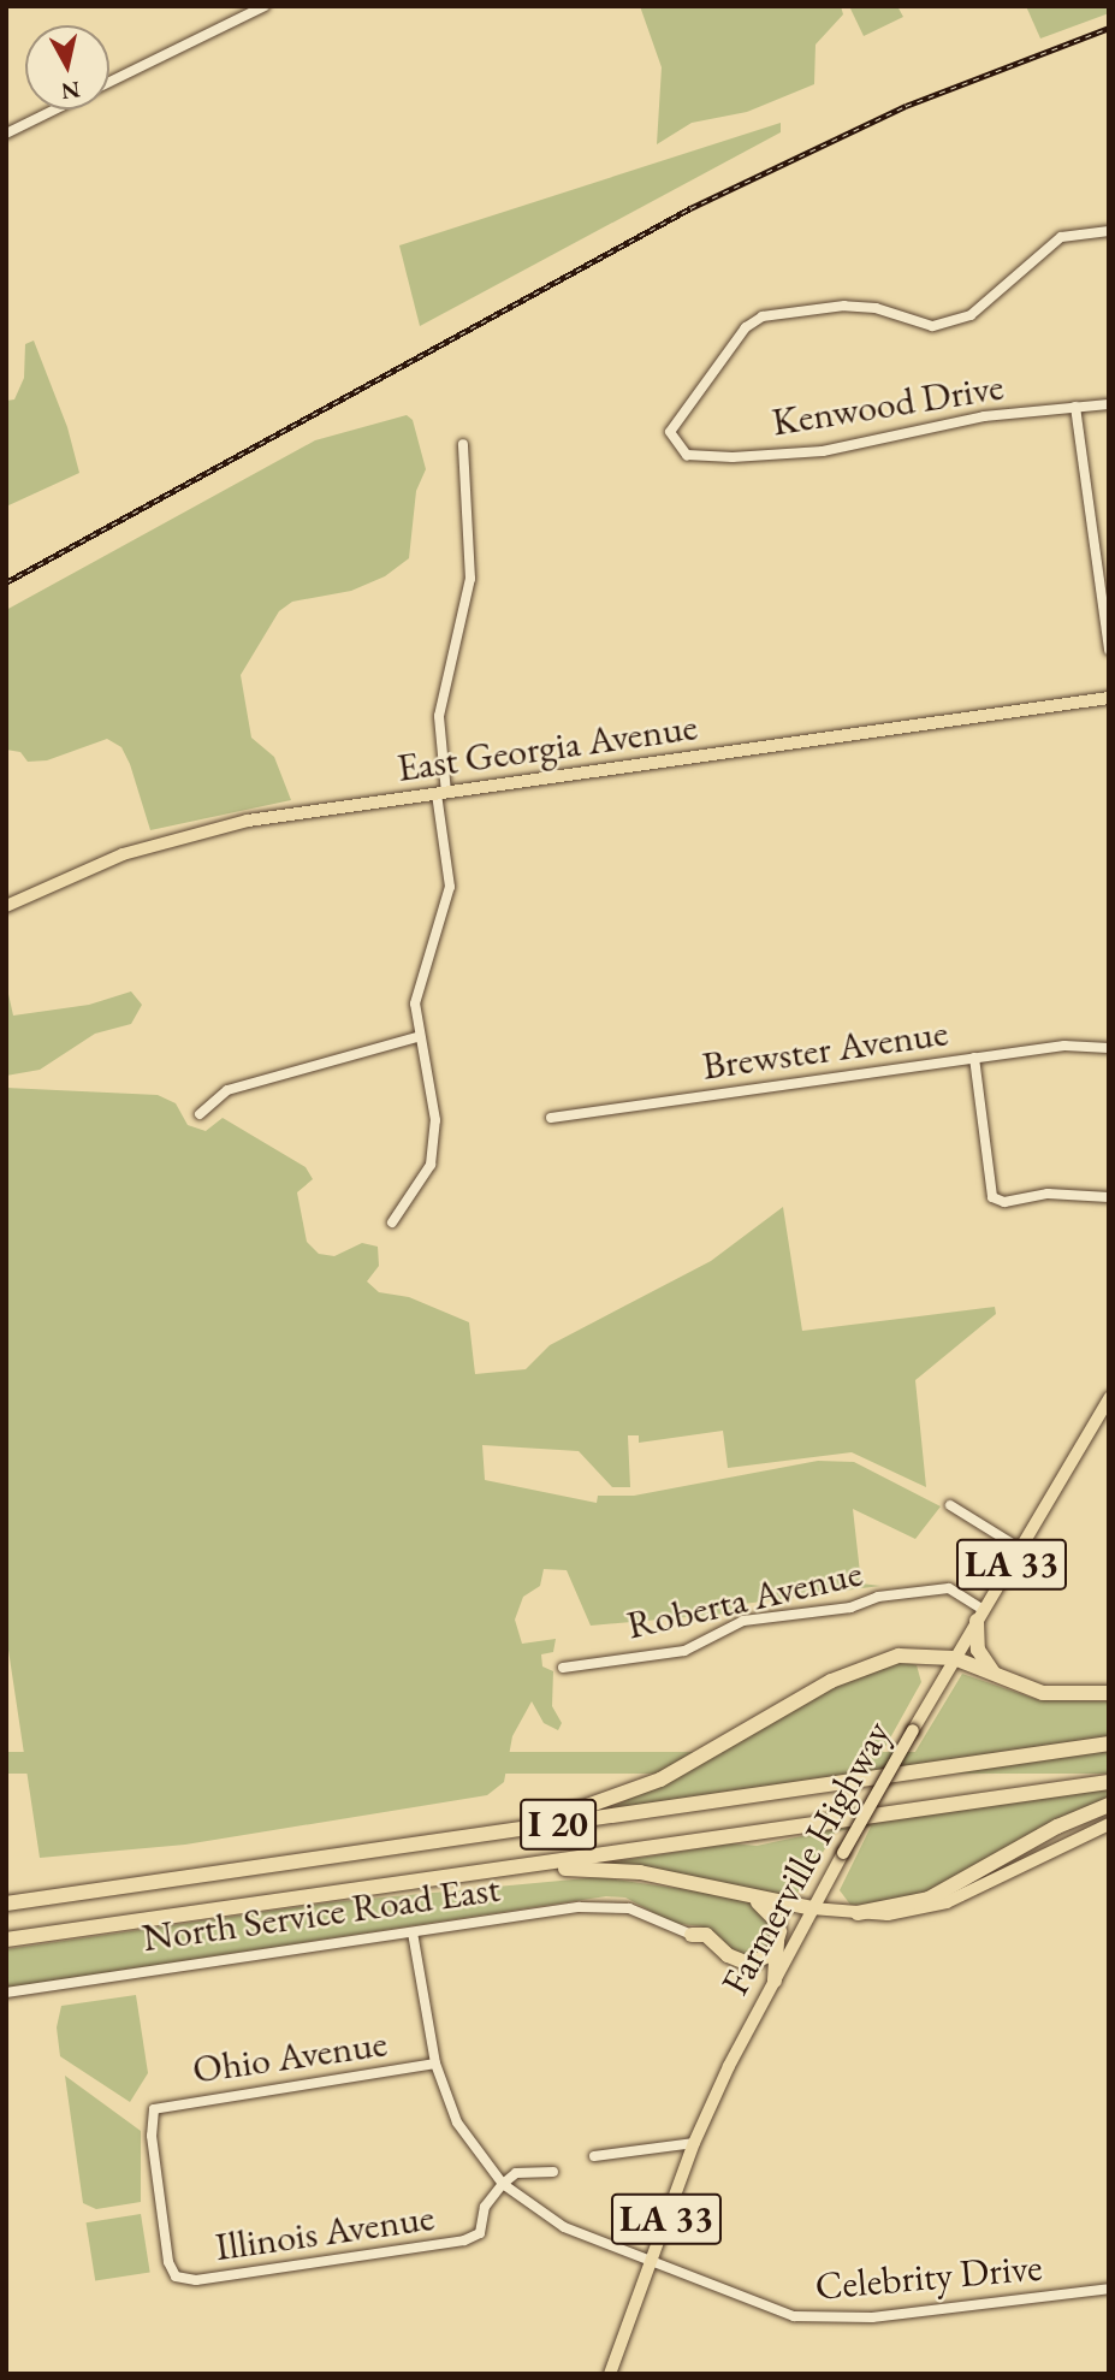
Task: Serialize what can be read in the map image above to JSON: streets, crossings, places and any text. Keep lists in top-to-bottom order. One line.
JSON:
{"streets":{"highway":["I 20"],"main road":["East Georgia Avenue","LA 33","Farmerville Highway"],"street":["Kenwood Drive","Brewster Avenue","Roberta Avenue","North Service Road East","Ohio Avenue","Illinois Avenue","Celebrity Drive"]},"crossings":[["Roberta Avenue","Farmerville Highway"],["Farmerville Highway","Celebrity Drive"],["North Service Road East","Celebrity Drive"],["Ohio Avenue","Illinois Avenue"],["Ohio Avenue","Celebrity Drive"],["Illinois Avenue","Celebrity Drive"]],"north":"bottom"}
